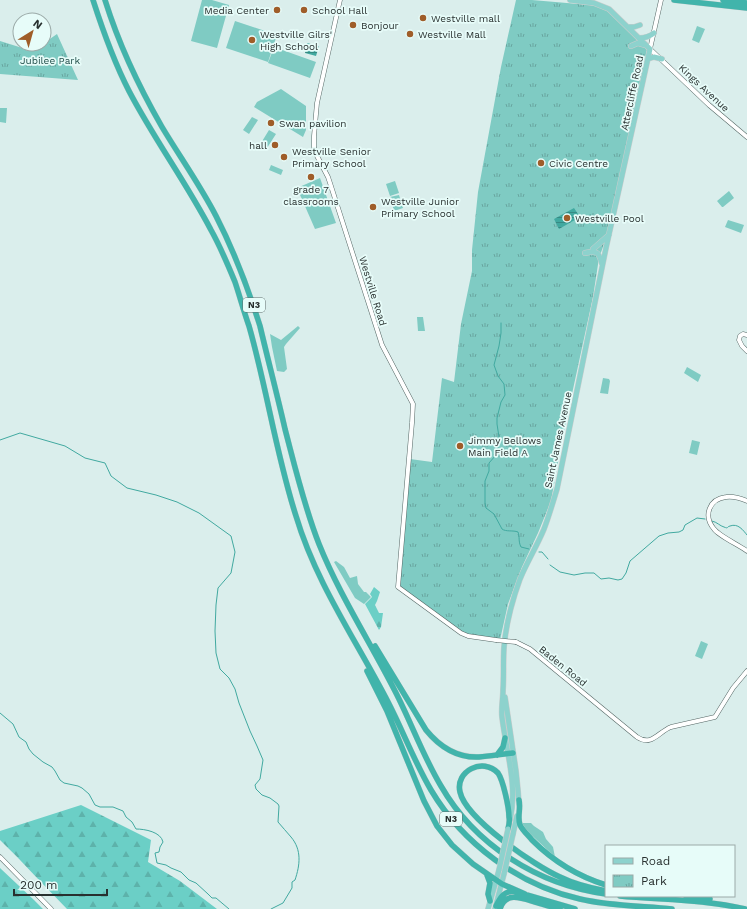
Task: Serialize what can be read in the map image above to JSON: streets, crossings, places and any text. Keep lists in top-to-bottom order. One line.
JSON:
{"streets":{"highway":["N3"],"main road":["Attercliffe Road","Saint James Avenue"],"street":["Kings Avenue","Westville Road","Baden Road"]},"crossings":[["Kings Avenue","Attercliffe Road"],["Attercliffe Road","Saint James Avenue"],["Westville Road","Baden Road"]],"parks":["Jubilee Park"],"places":["Media Center","School Hall","Westville mall","Bonjour","Westville Mall","Westville Gilrs' High School","Swan pavilion","hall","Westville Senior Primary School","Civic Centre","grade 7 classrooms","Westville Junior Primary School","Westville Pool","Jimmy Bellows Main Field A"],"legend":["Road","Park"],"scale_bar":"200 m","north":"top right"}
